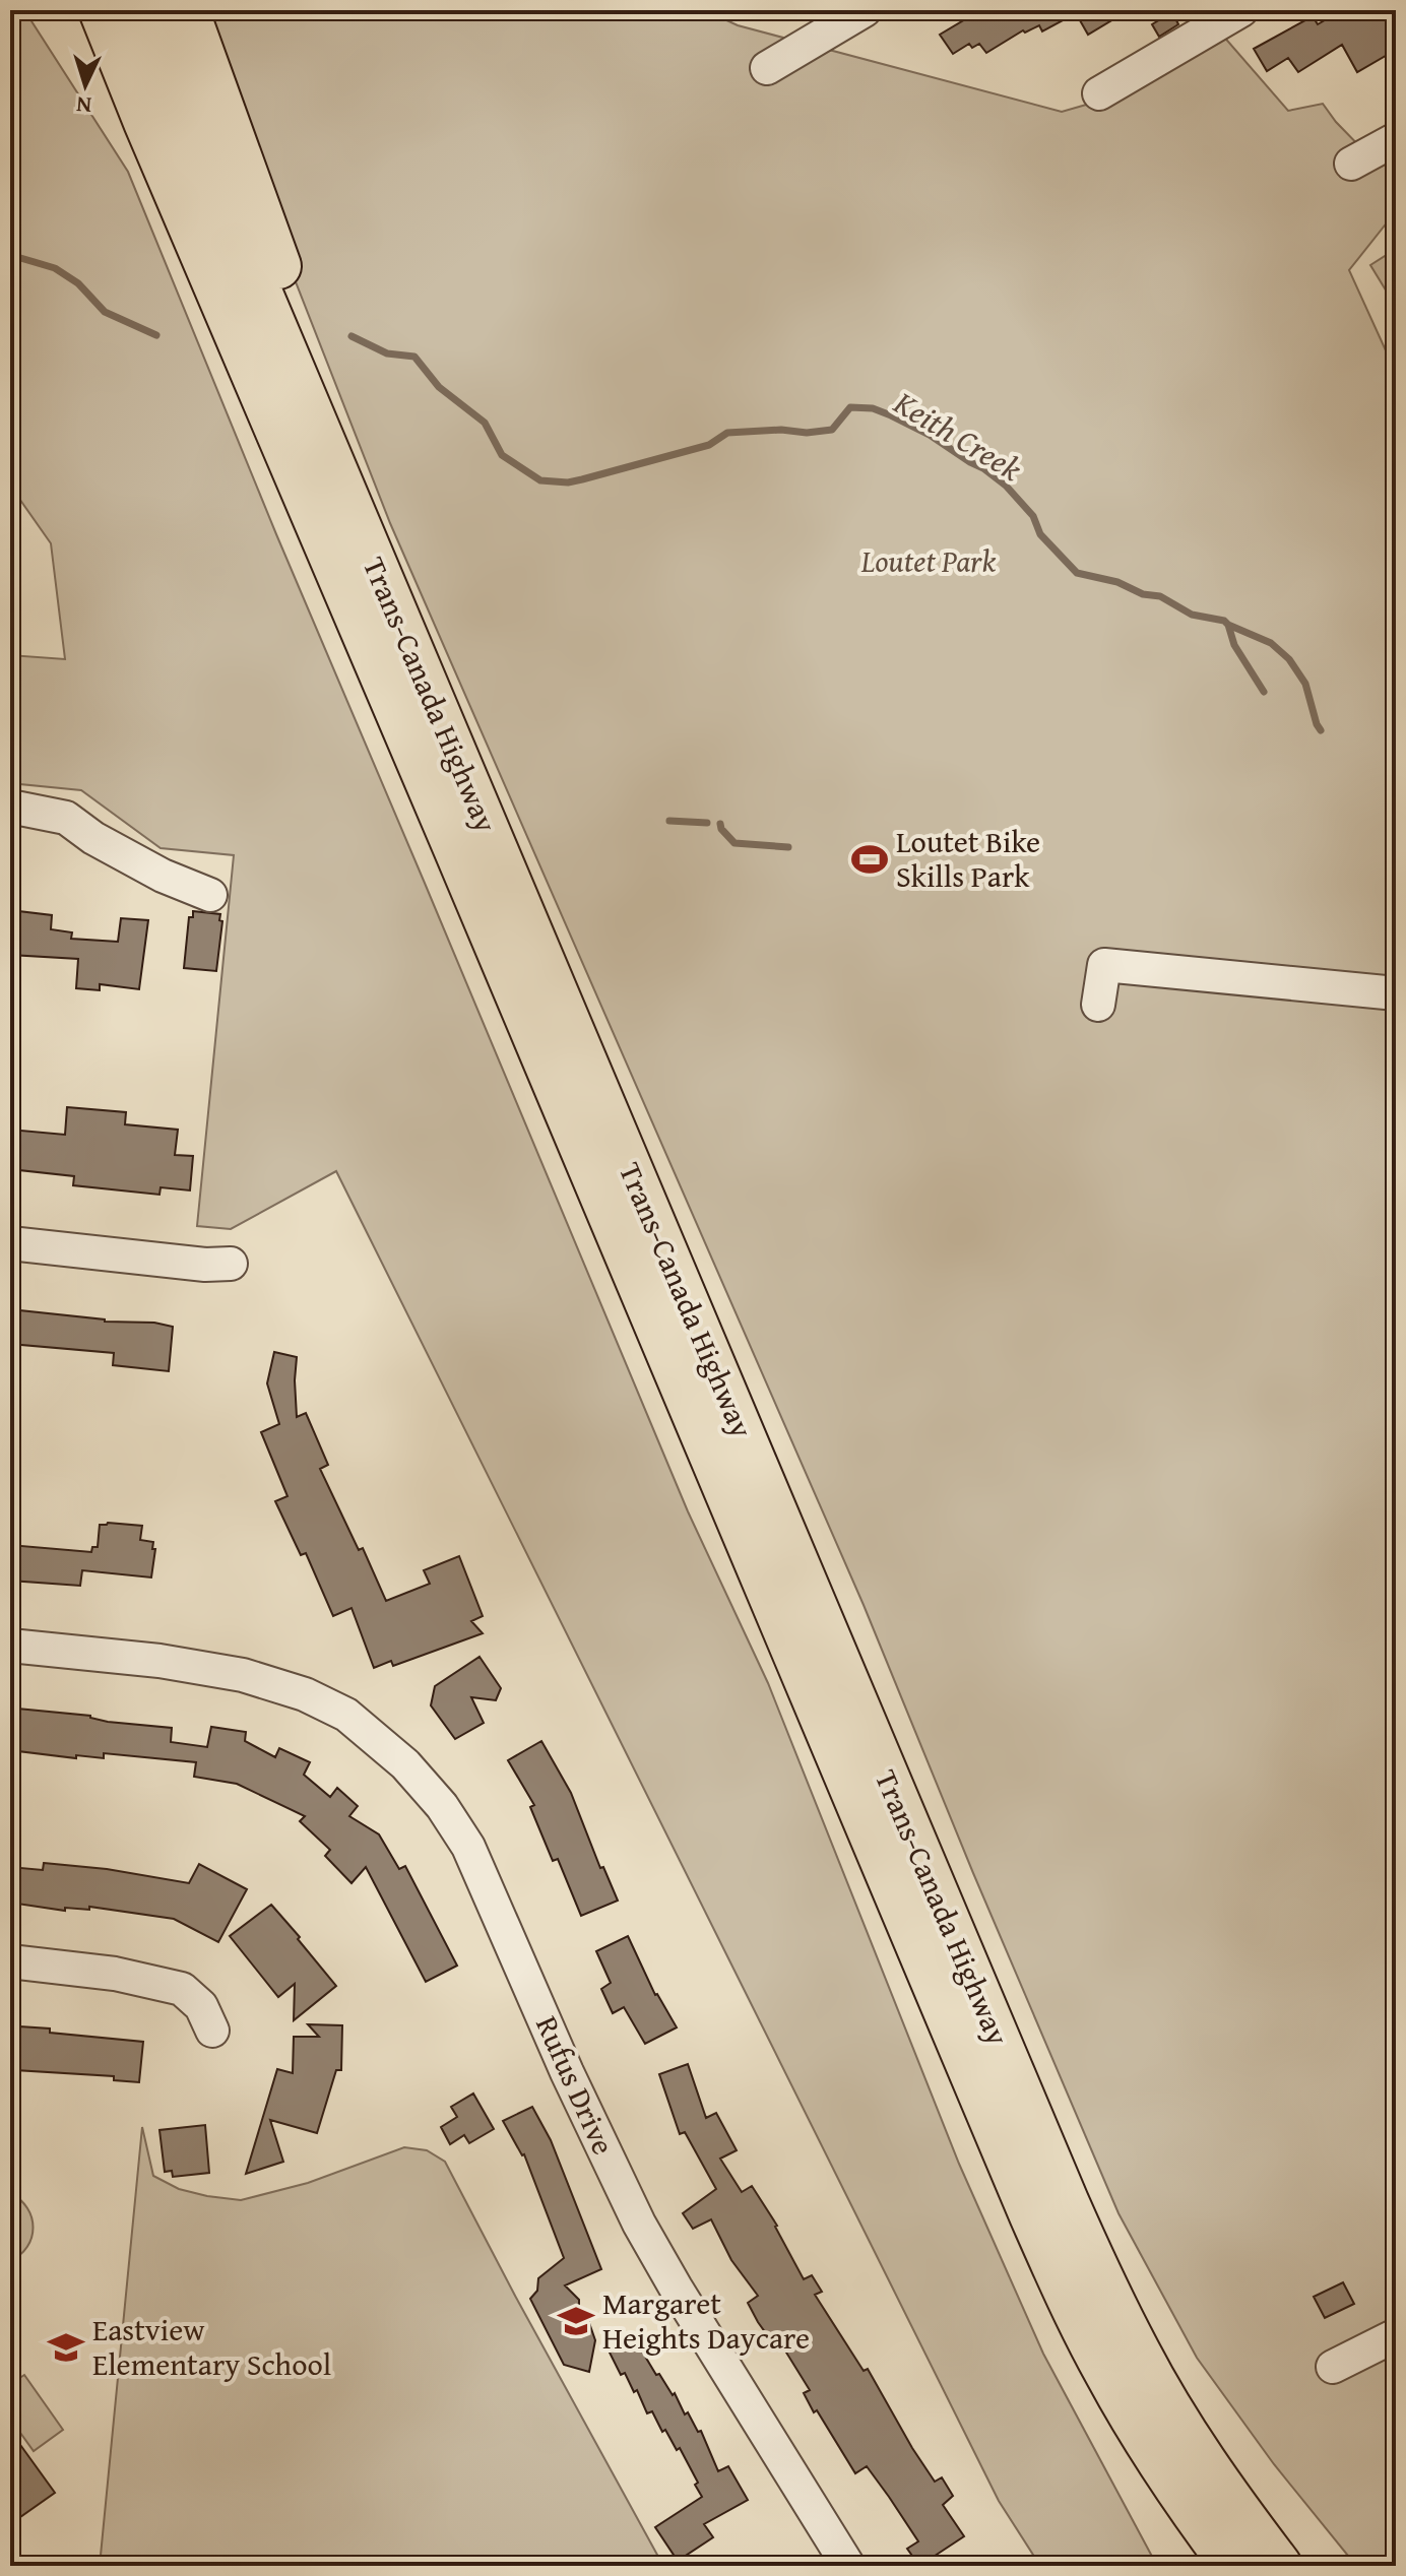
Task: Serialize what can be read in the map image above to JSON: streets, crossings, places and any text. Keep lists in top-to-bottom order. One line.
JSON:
{"streets":{"highway":["Trans-Canada Highway"],"street":["Rufus Drive"]},"water":["Keith Creek"],"parks":["Loutet Park"],"places":{"sports":["Loutet Bike Skills Park"],"school or university":["Margaret Heights Daycare","Eastview Elementary School"]},"north":"bottom"}
